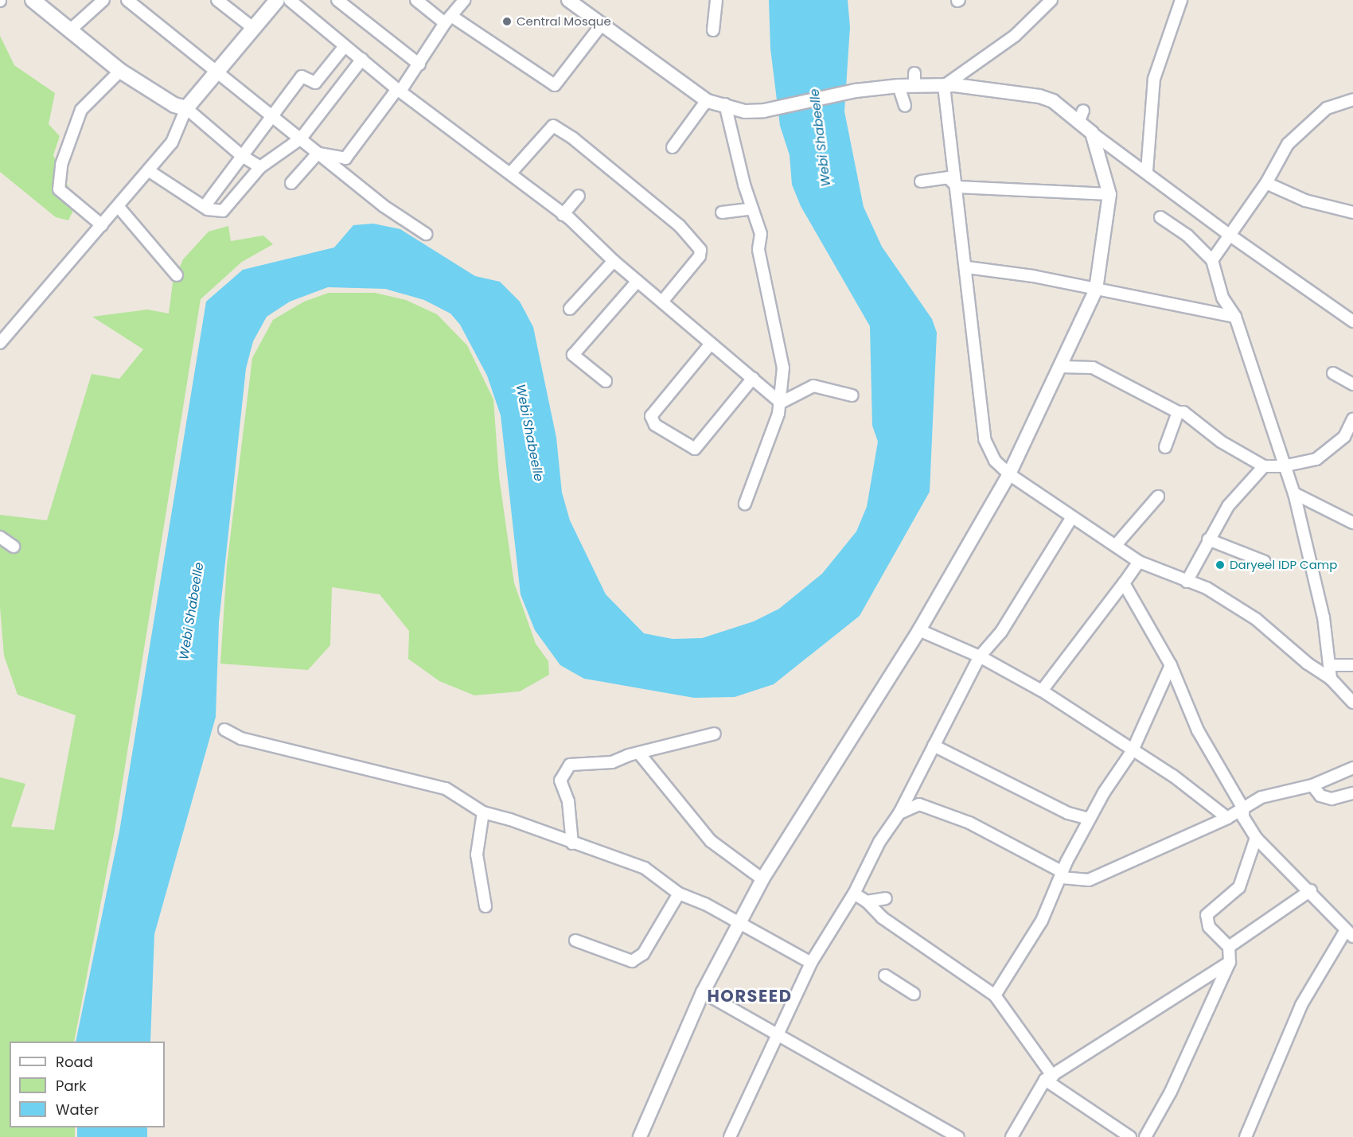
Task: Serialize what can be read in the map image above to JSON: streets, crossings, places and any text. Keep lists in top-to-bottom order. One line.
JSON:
{"districts":["HORSEED"],"water":["Webi Shabeelle"],"places":["Central Mosque","Daryeel IDP Camp"],"legend":["Road","Park","Water"]}
